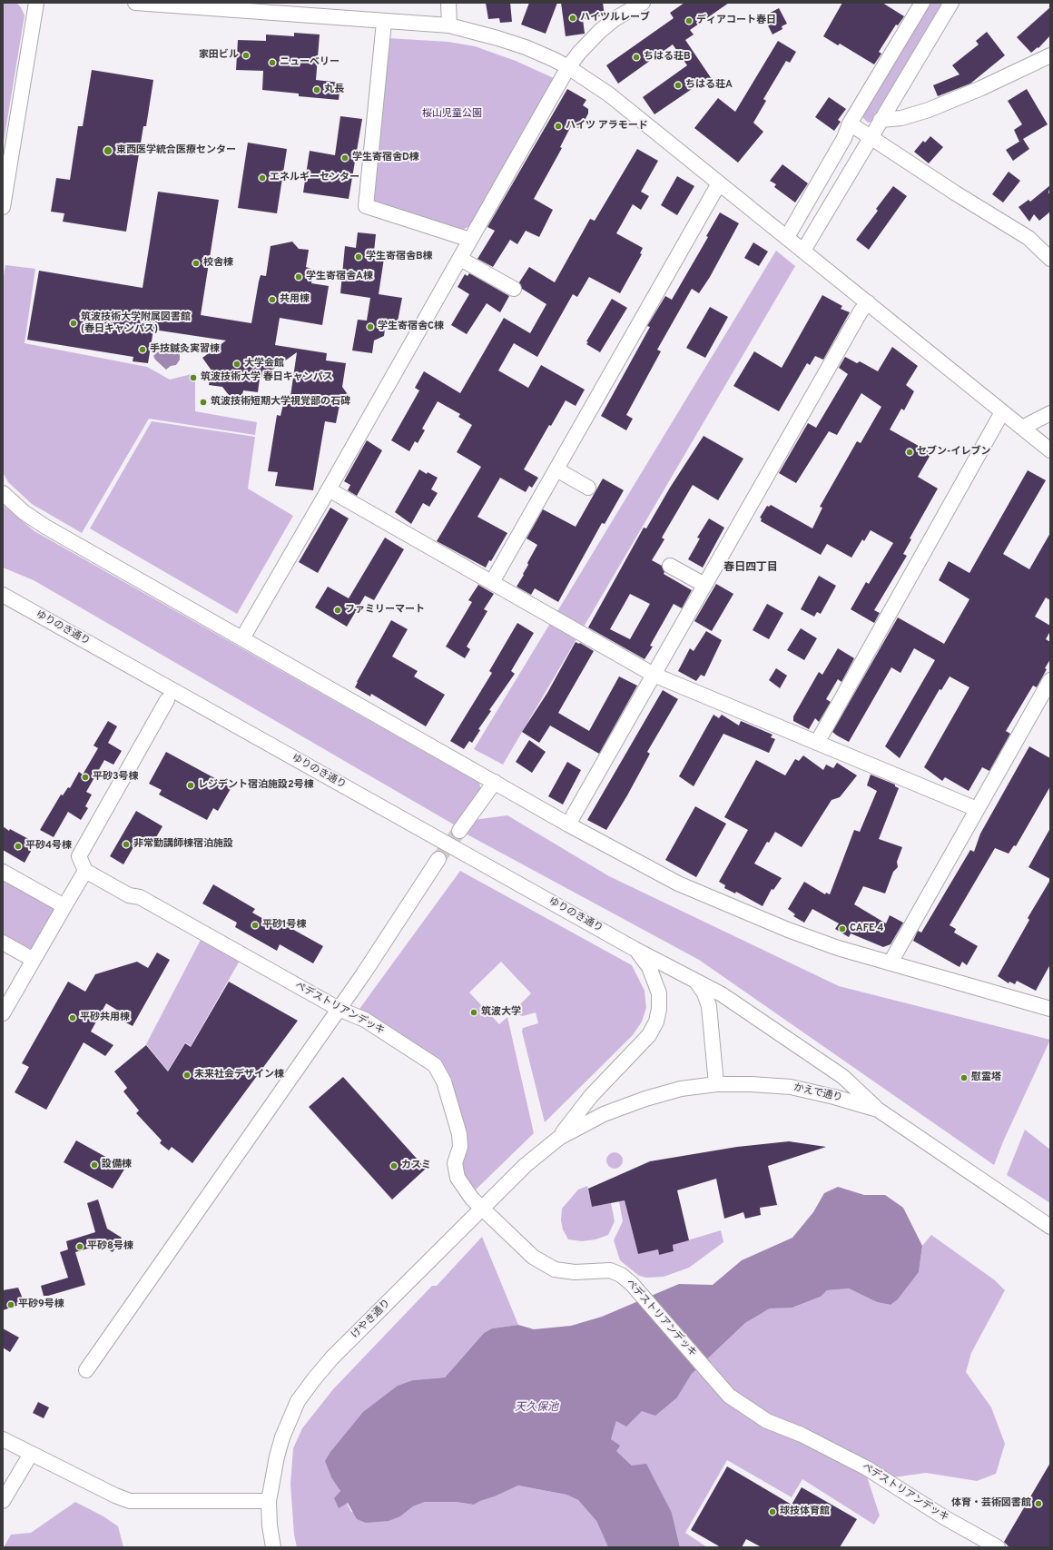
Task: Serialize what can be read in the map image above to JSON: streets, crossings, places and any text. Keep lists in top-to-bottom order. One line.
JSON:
{"streets":{"street":["ゆりのき通り","ペデストリアンデッキ","かえで通り","けやき通り"]},"crossings":[["ペデストリアンデッキ","けやき通り"],["かえで通り","けやき通り"]],"districts":["春日四丁目"],"water":["天久保池"],"parks":["桜山児童公園"],"places":["ハイツルレーブ","ディアコート春日","家田ビル","ちはる荘B","ニューベリー","ちはる荘A","丸長","ハイツ アラモード","東西医学統合医療センター","学生寄宿舎D棟","エネルギーセンター","学生寄宿舎B棟","校舎棟","学生寄宿舎A棟","共用棟","筑波技術大学附属図書館 (春日キャンパス)","学生寄宿舎C棟","手技鍼灸実習棟","大学会館","筑波技術大学 春日キャンパス","筑波技術短期大学視覚部の石碑","セブン-イレブン","ファミリーマート","平砂3号棟","レジデント宿泊施設2号棟","非常勤講師棟宿泊施設","平砂4号棟","平砂1号棟","CAFE 4","筑波大学","平砂共用棟","未来社会デザイン棟","慰霊塔","設備棟","カスミ","平砂8号棟","平砂9号棟","体育・芸術図書館","球技体育館"]}
